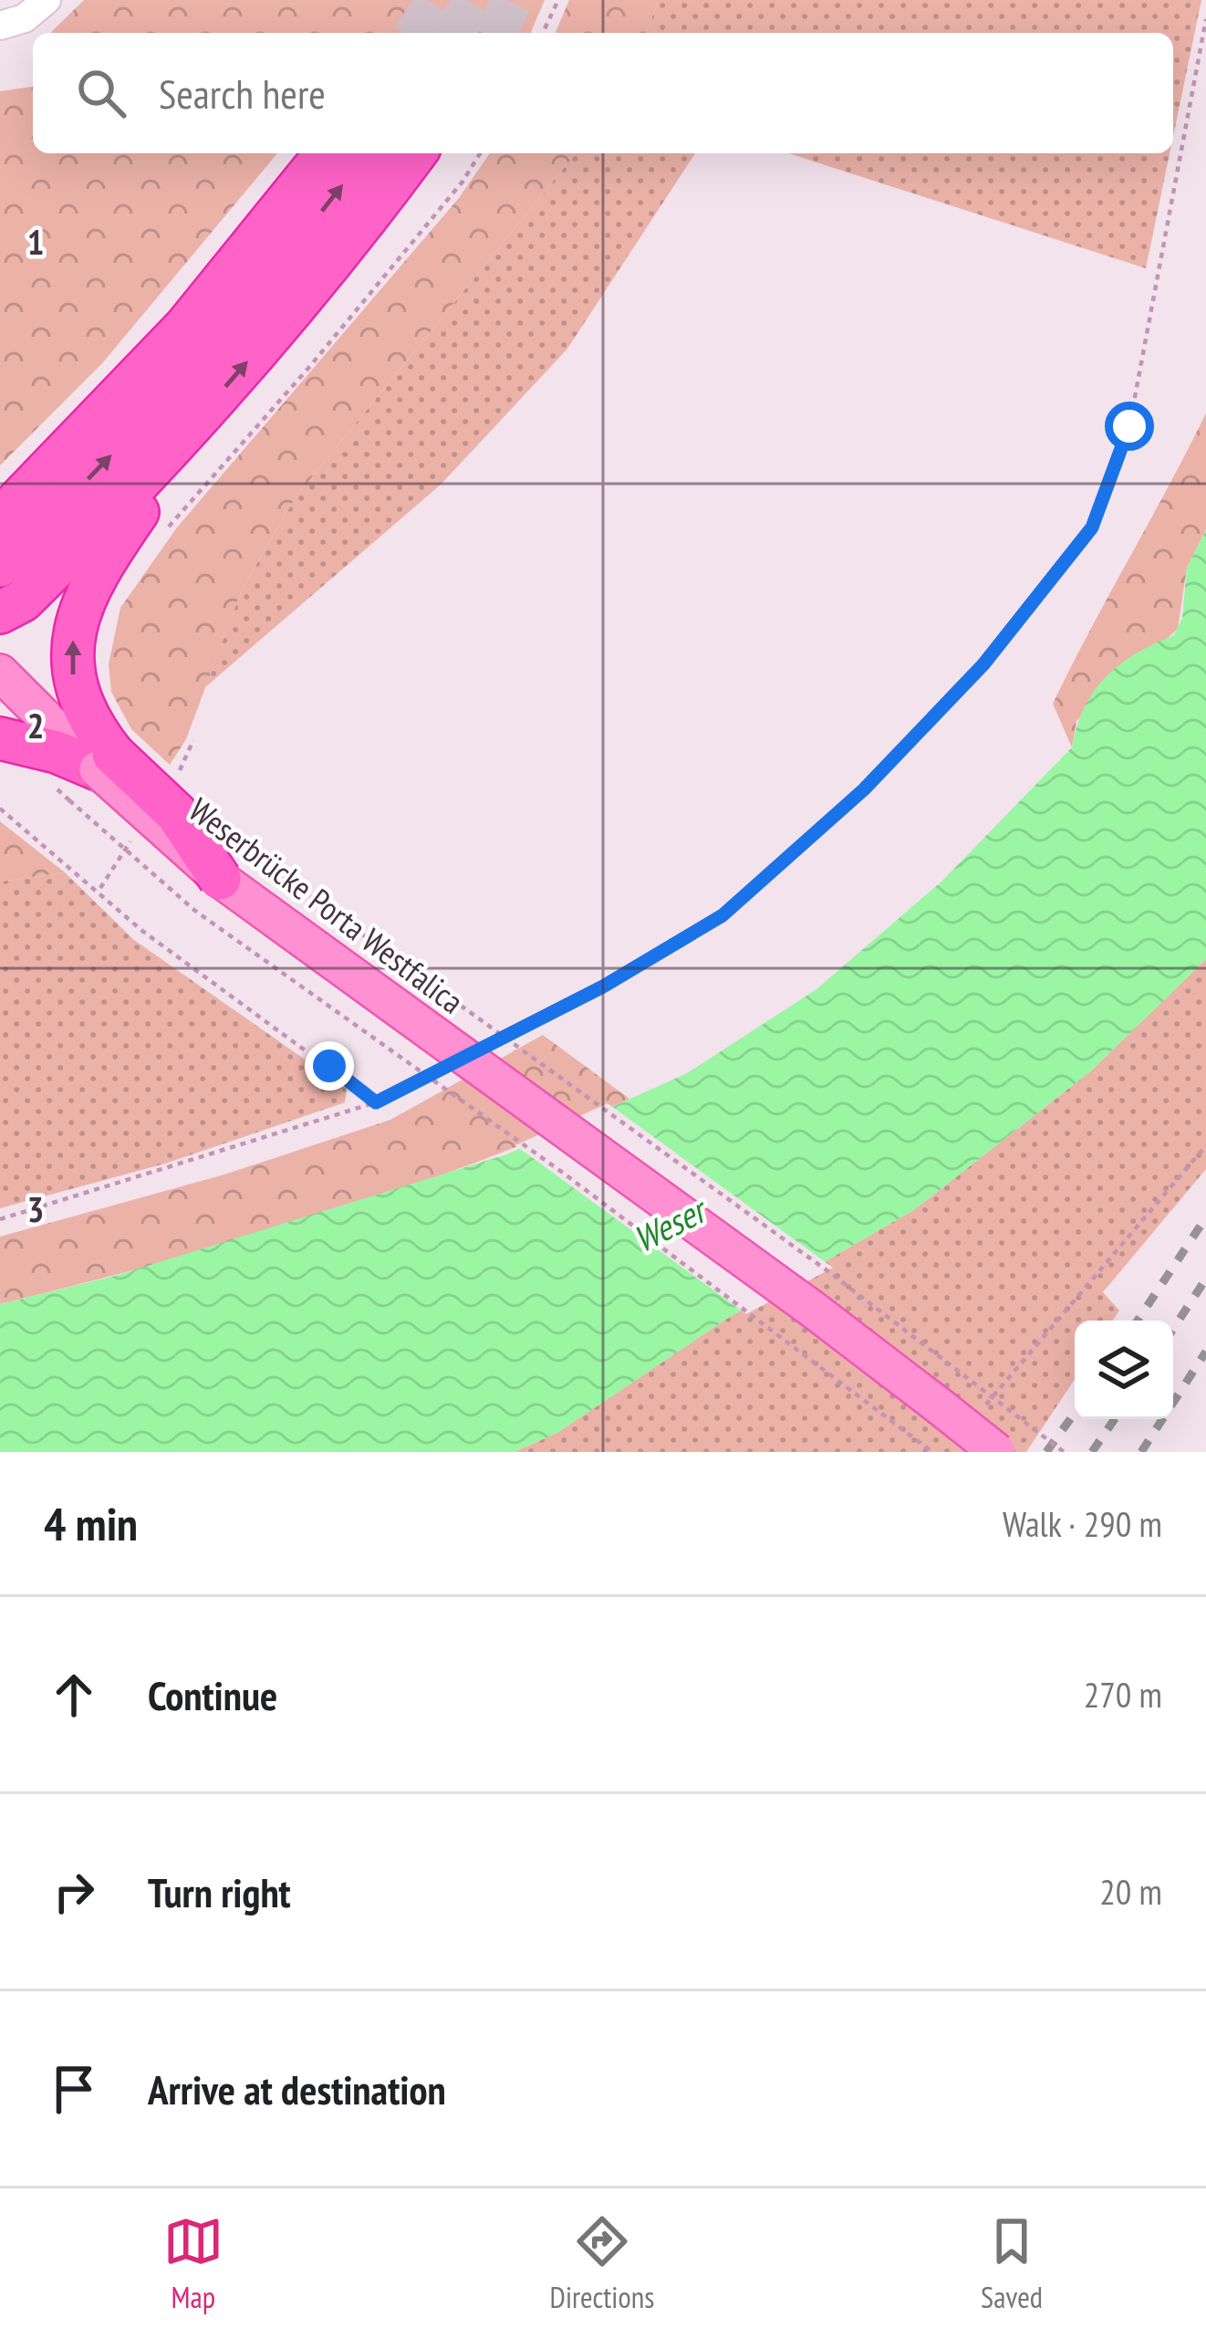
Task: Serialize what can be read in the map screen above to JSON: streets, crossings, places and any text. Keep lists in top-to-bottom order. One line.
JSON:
{"streets":{"main road":["Weserbrücke Porta Westfalica"]},"water":["Weser"],"page":{"search":"Search here","heading":["4 min","Walk · 290 m"],"list":[["Continue","270 m"],["Turn right","20 m"],"Arrive at destination"],"nav":["Map","Directions","Saved"]},"grid":{"rows":["1","2","3"]}}
